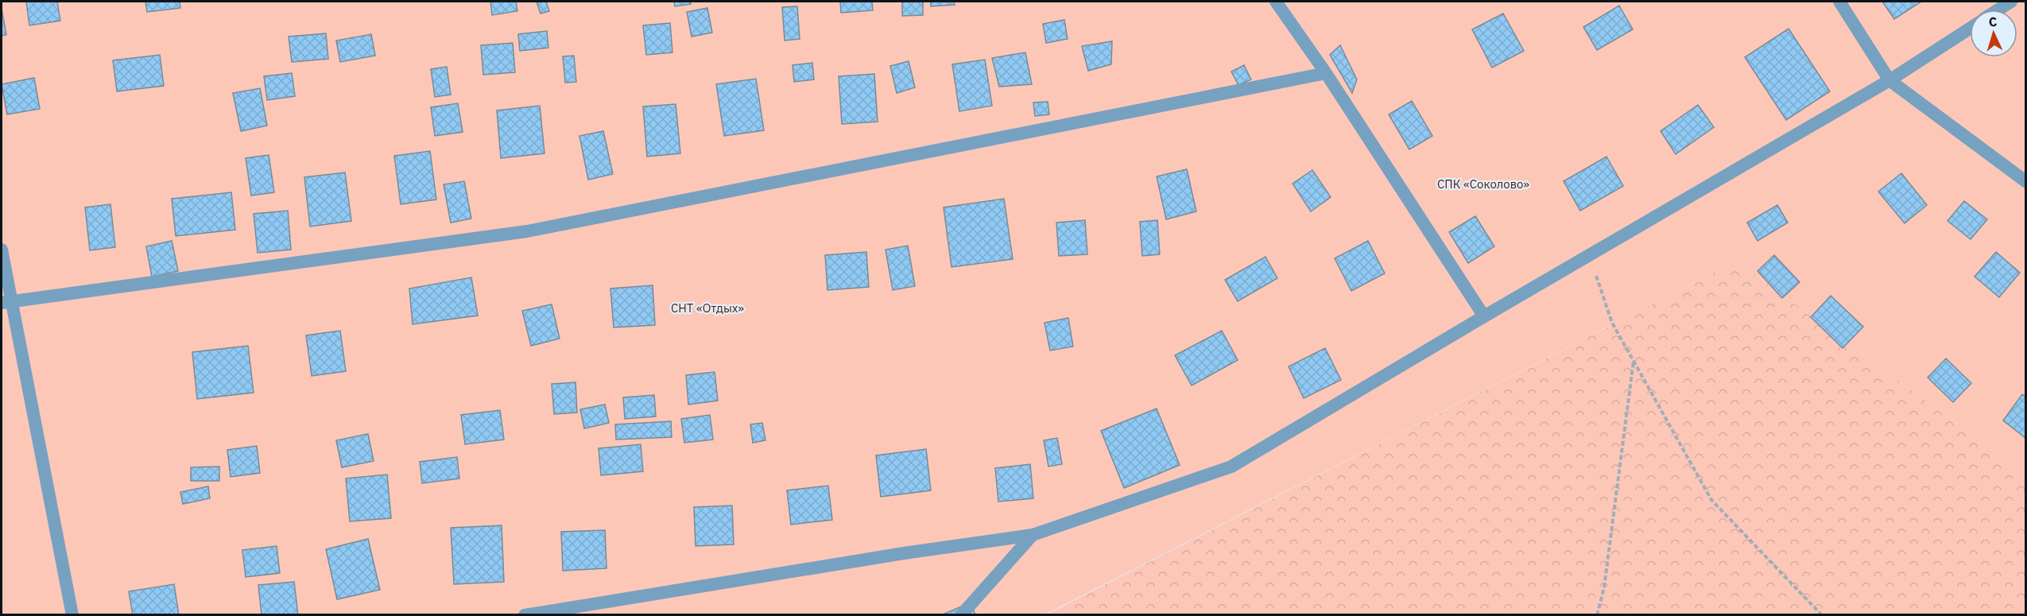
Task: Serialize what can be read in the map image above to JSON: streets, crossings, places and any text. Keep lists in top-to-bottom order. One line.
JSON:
{"parks":["СПК «Соколово»","СНТ «Отдых»"],"north":"top"}
